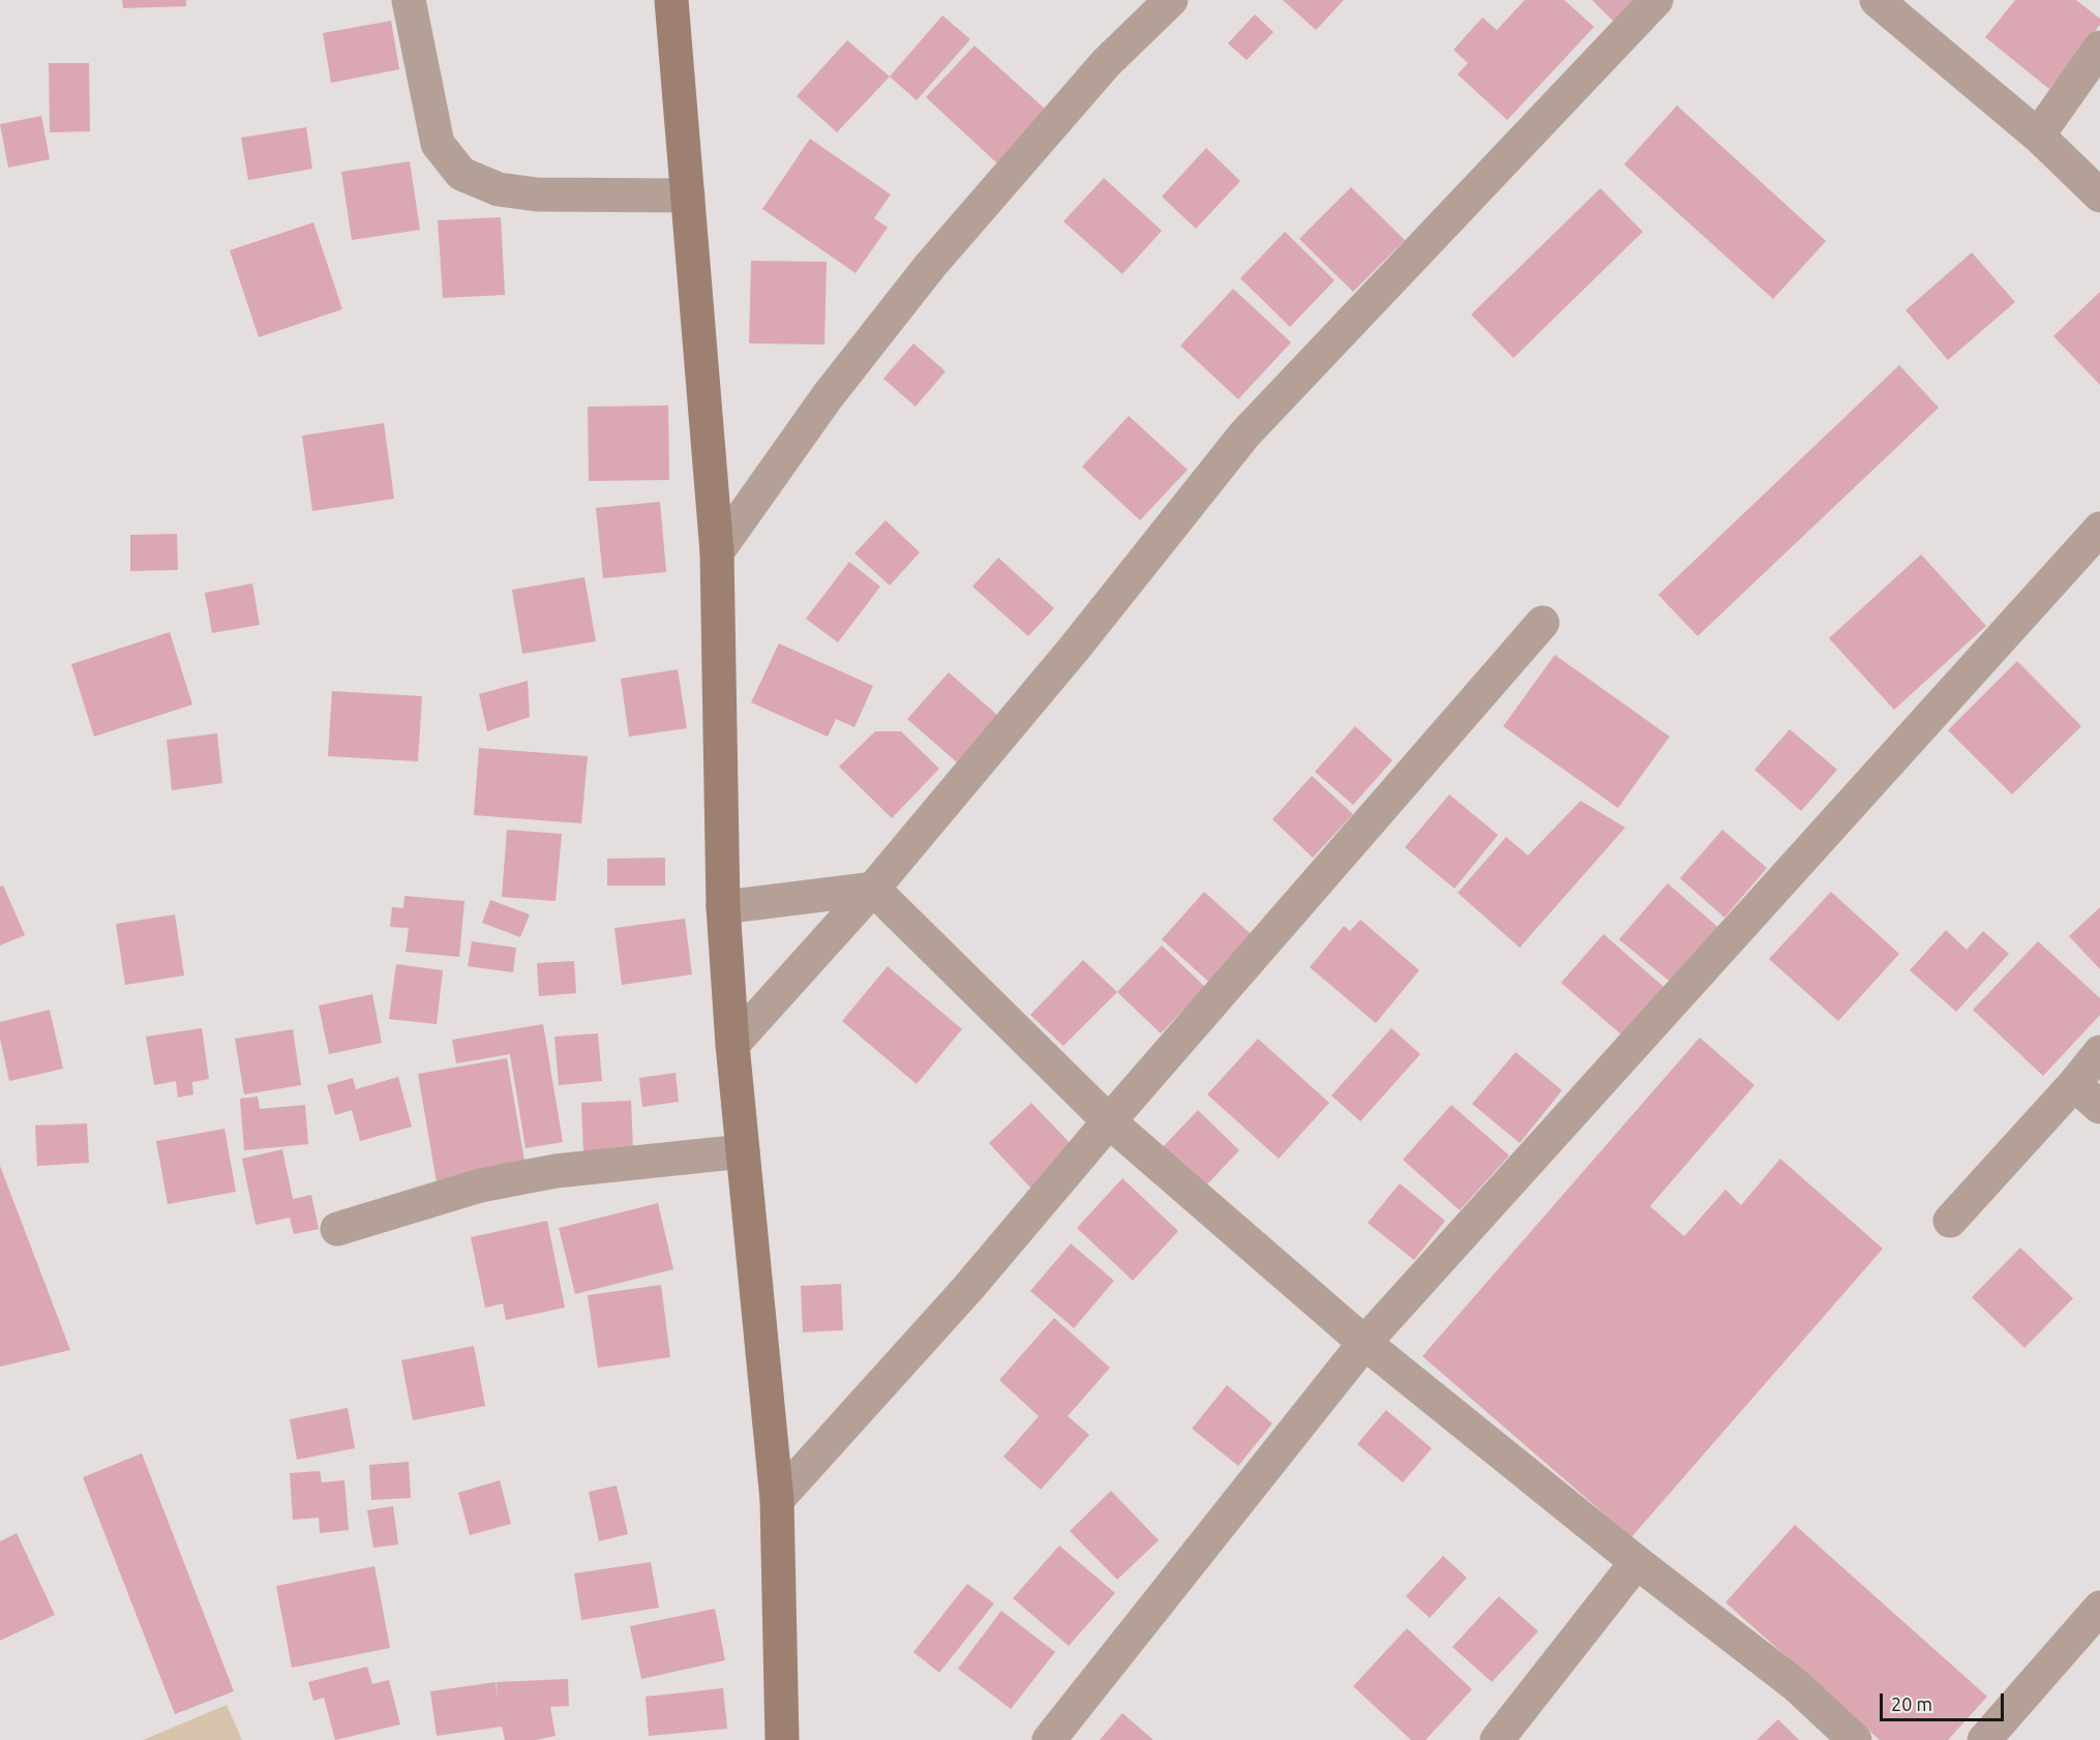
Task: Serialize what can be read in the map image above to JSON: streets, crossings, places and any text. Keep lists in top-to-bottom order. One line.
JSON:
{"scale_bar":"20 m"}
